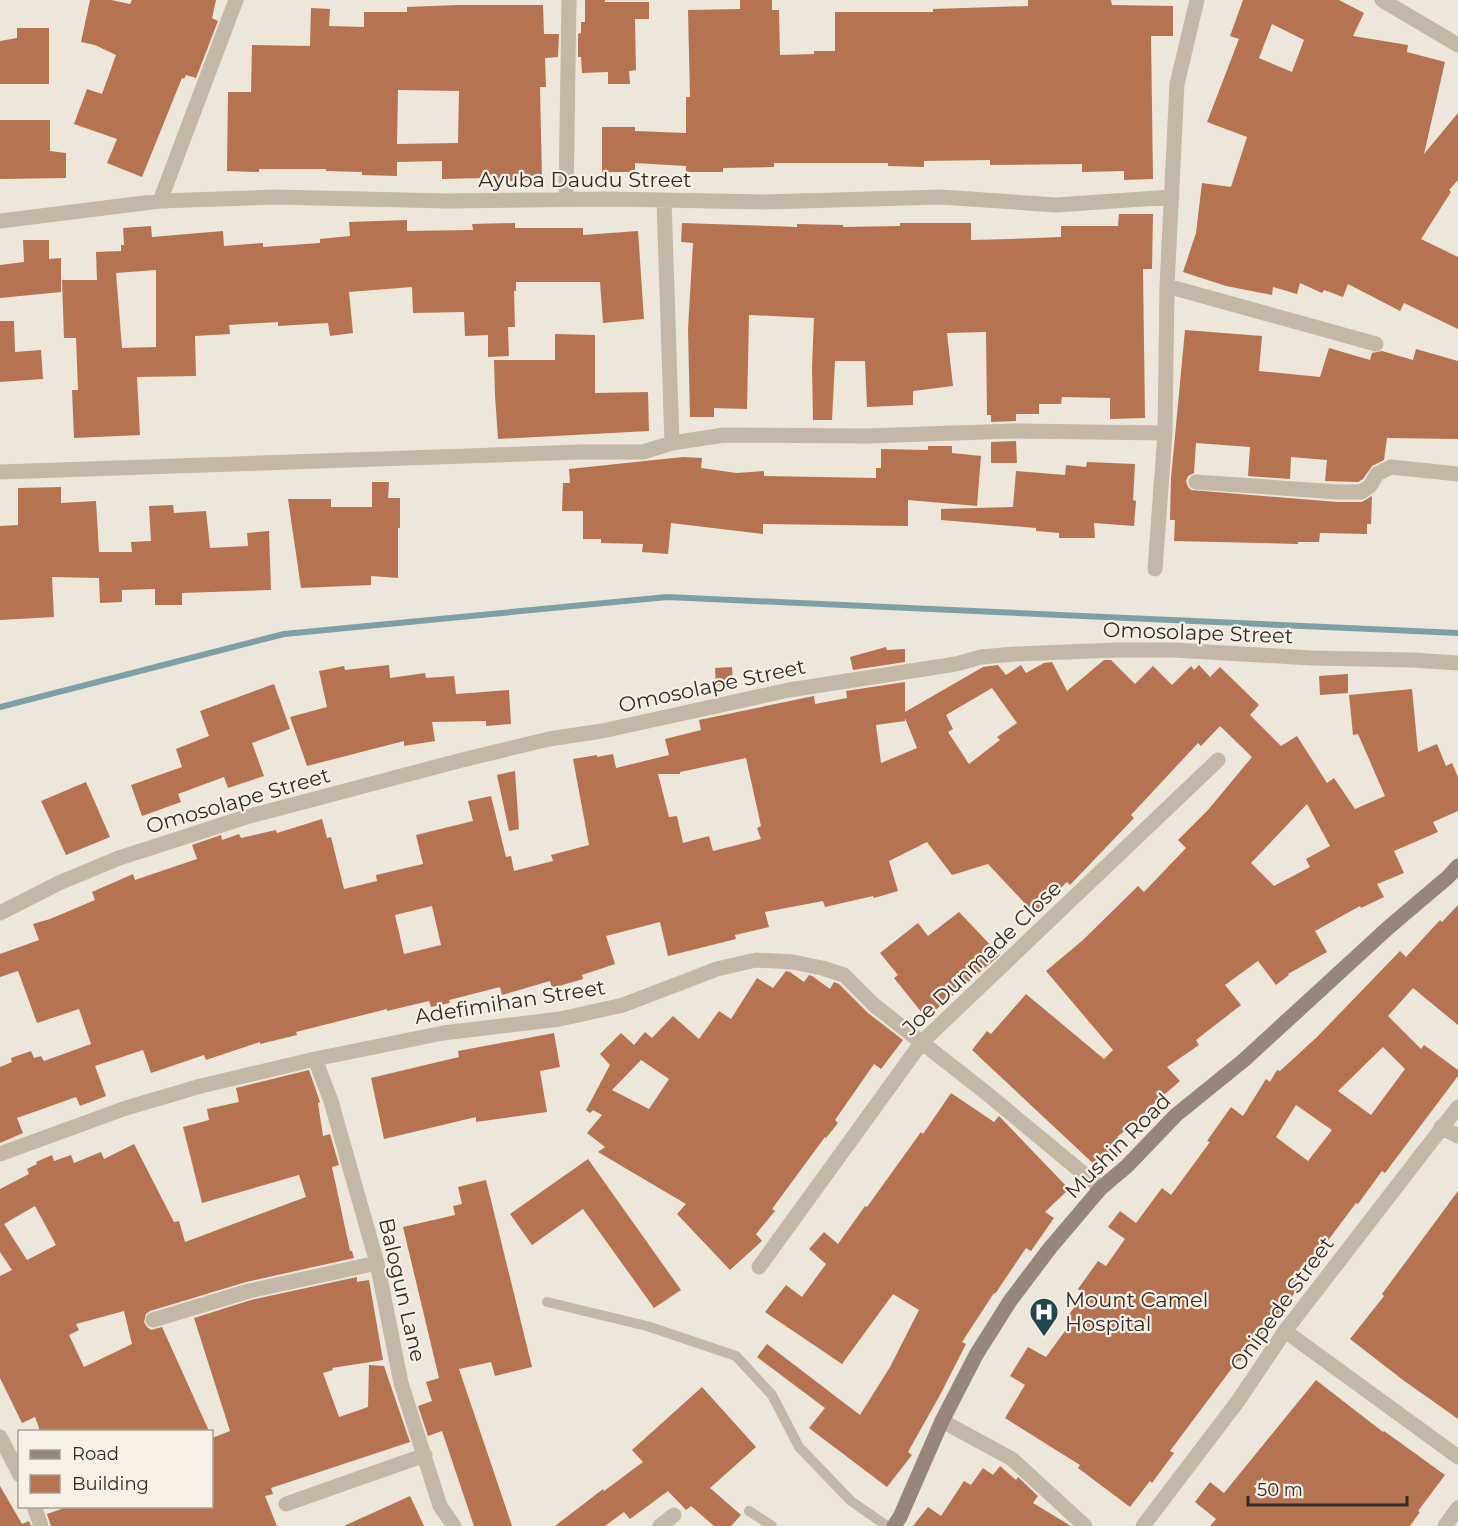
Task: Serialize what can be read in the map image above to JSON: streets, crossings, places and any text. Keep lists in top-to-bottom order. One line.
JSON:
{"streets":{"main road":["Mushin Road"],"street":["Ayuba Daudu Street","Omosolape Street","Joe Dunmade Close","Adefimihan Street","Balogun Lane","Onipede Street"]},"crossings":[["Joe Dunmade Close","Adefimihan Street"],["Adefimihan Street","Mushin Road"],["Adefimihan Street","Balogun Lane"]],"places":{"hospital":["Mount Camel Hospital"]},"legend":["Road","Building"],"scale_bar":"50 m"}
